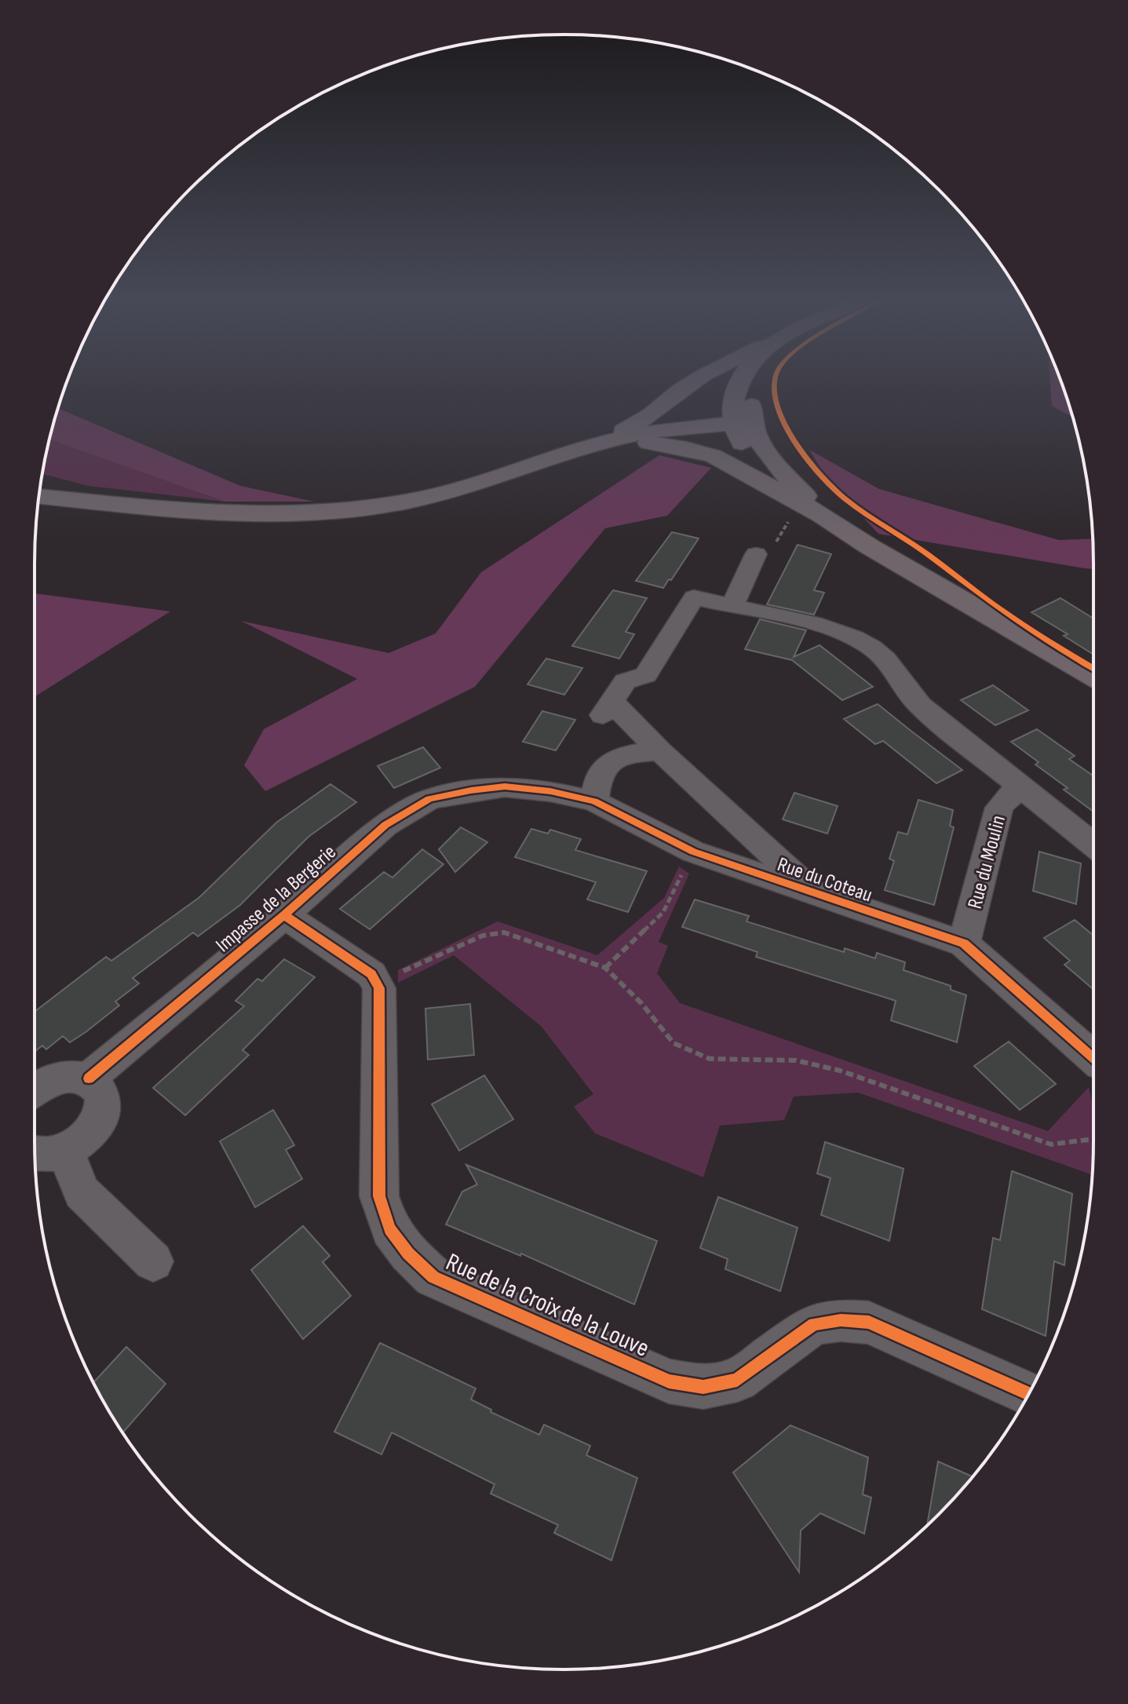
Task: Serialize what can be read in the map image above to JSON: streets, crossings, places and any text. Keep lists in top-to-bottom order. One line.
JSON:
{"streets":{"street":["Rue du Moulin","Rue du Coteau","Impasse de la Bergerie","Rue de la Croix de la Louve"]},"crossings":[["Rue du Moulin","Rue du Coteau"],["Rue du Coteau","Impasse de la Bergerie"]]}
